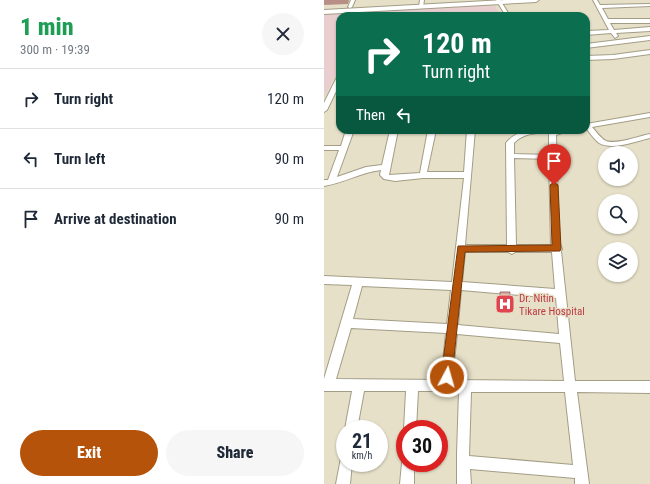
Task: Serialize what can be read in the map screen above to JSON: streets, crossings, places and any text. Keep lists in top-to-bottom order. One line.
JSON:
{"places":{"hospital":["Dr. Nitin Tikare Hospital"]},"page":{"heading":["1 min","300 m · 19:39"],"turn":["120 m","Turn right"],"list":[{"name":"Turn right","value":"120 m"},{"name":"Turn left","value":"90 m"},{"name":"Arrive at destination","value":"90 m"}],"then":"Then","speed":"21 km/h","limit":"30","buttons":["Exit","Share"]}}
